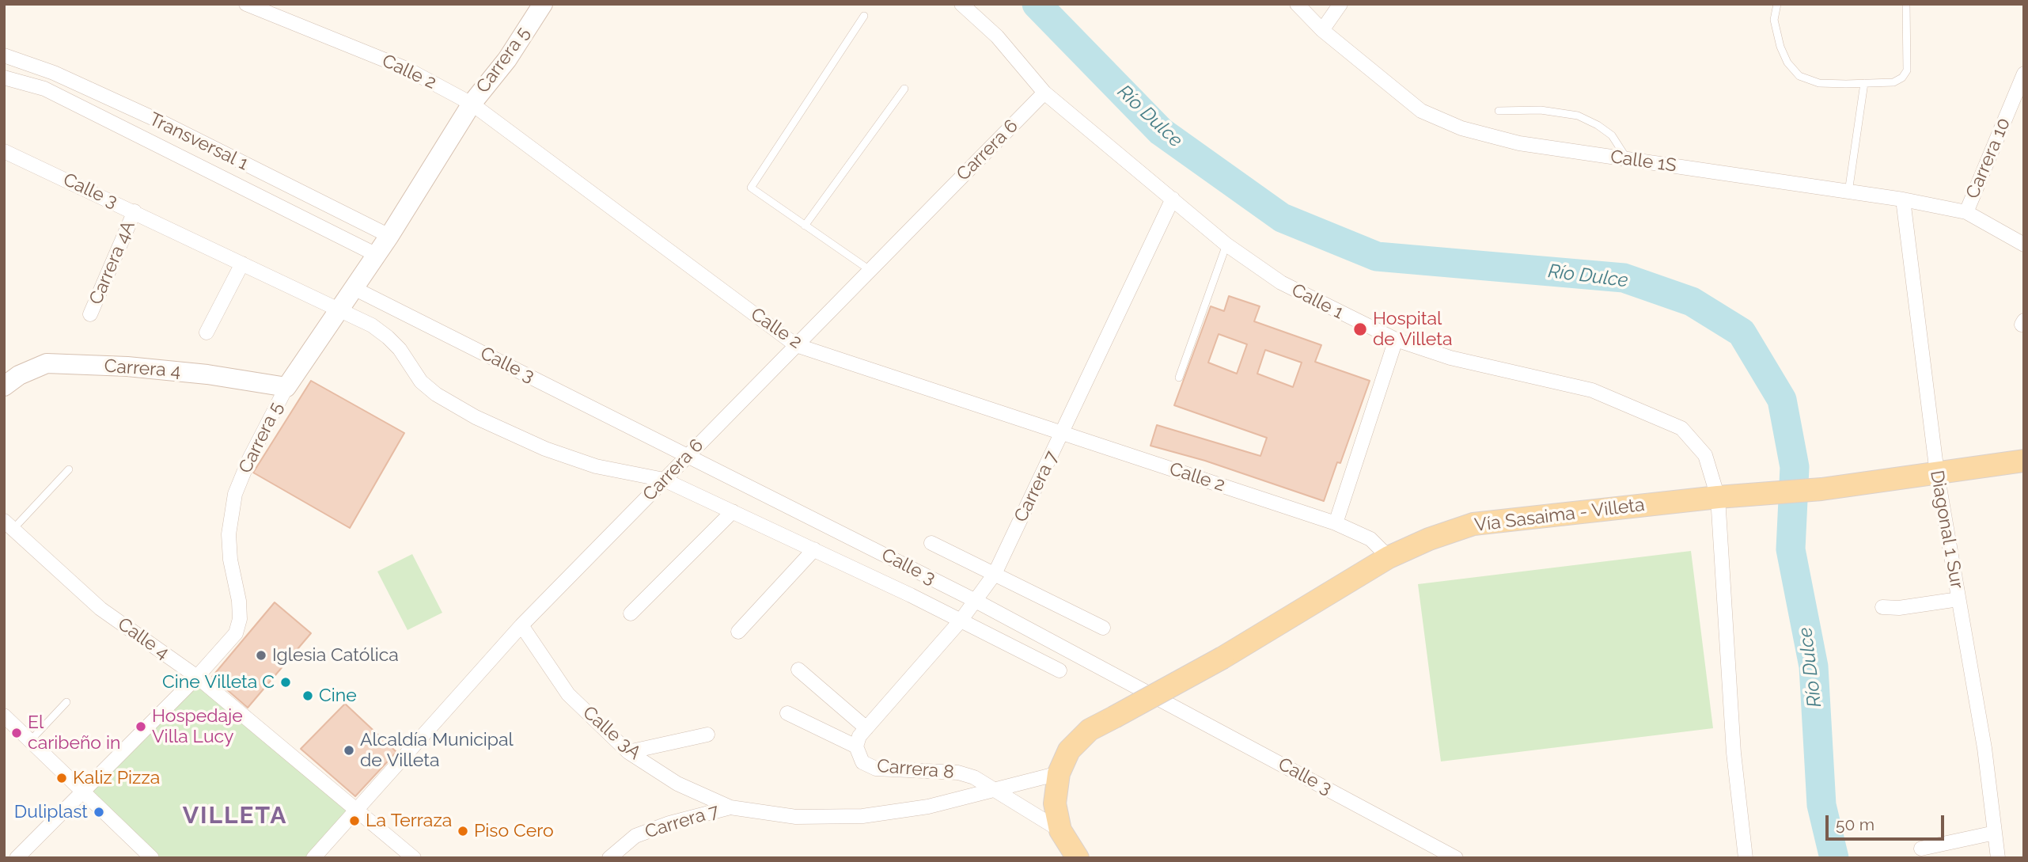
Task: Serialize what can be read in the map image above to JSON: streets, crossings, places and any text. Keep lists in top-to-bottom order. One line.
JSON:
{"streets":{"main road":["Vía Sasaima - Villeta"],"street":["Carrera 5","Calle 2","Transversal 1","Carrera 6","Carrera 10","Calle 1S","Calle 3","Carrera 4A","Calle 1","Carrera 4","Carrera 7","Diagonal 1 Sur","Calle 4","Calle 3A","Carrera 8"]},"crossings":[["Carrera 5","Calle 2"],["Carrera 5","Transversal 1"],["Carrera 5","Calle 3"],["Carrera 5","Carrera 4"],["Carrera 5","Calle 4"],["Calle 2","Carrera 6"],["Calle 2","Carrera 7"],["Calle 2","Vía Sasaima - Villeta"],["Carrera 6","Calle 3"],["Carrera 6","Calle 1"],["Carrera 6","Calle 4"],["Carrera 6","Calle 3A"],["Carrera 10","Calle 1S"],["Calle 1S","Diagonal 1 Sur"],["Calle 3","Carrera 4A"],["Calle 3","Carrera 7"],["Calle 1","Carrera 7"],["Calle 1","Vía Sasaima - Villeta"],["Carrera 7","Vía Sasaima - Villeta"],["Carrera 7","Calle 3A"],["Carrera 7","Carrera 8"],["Vía Sasaima - Villeta","Diagonal 1 Sur"]],"districts":["VILLETA"],"water":["Río Dulce"],"places":["Hospital de Villeta","Iglesia Católica","Cine Villeta C","Cine","Hospedaje Villa Lucy","El caribeño in","Alcaldía Municipal de Villeta","Kaliz Pizza","Duliplast","La Terraza","Piso Cero"],"scale_bar":"50 m"}
